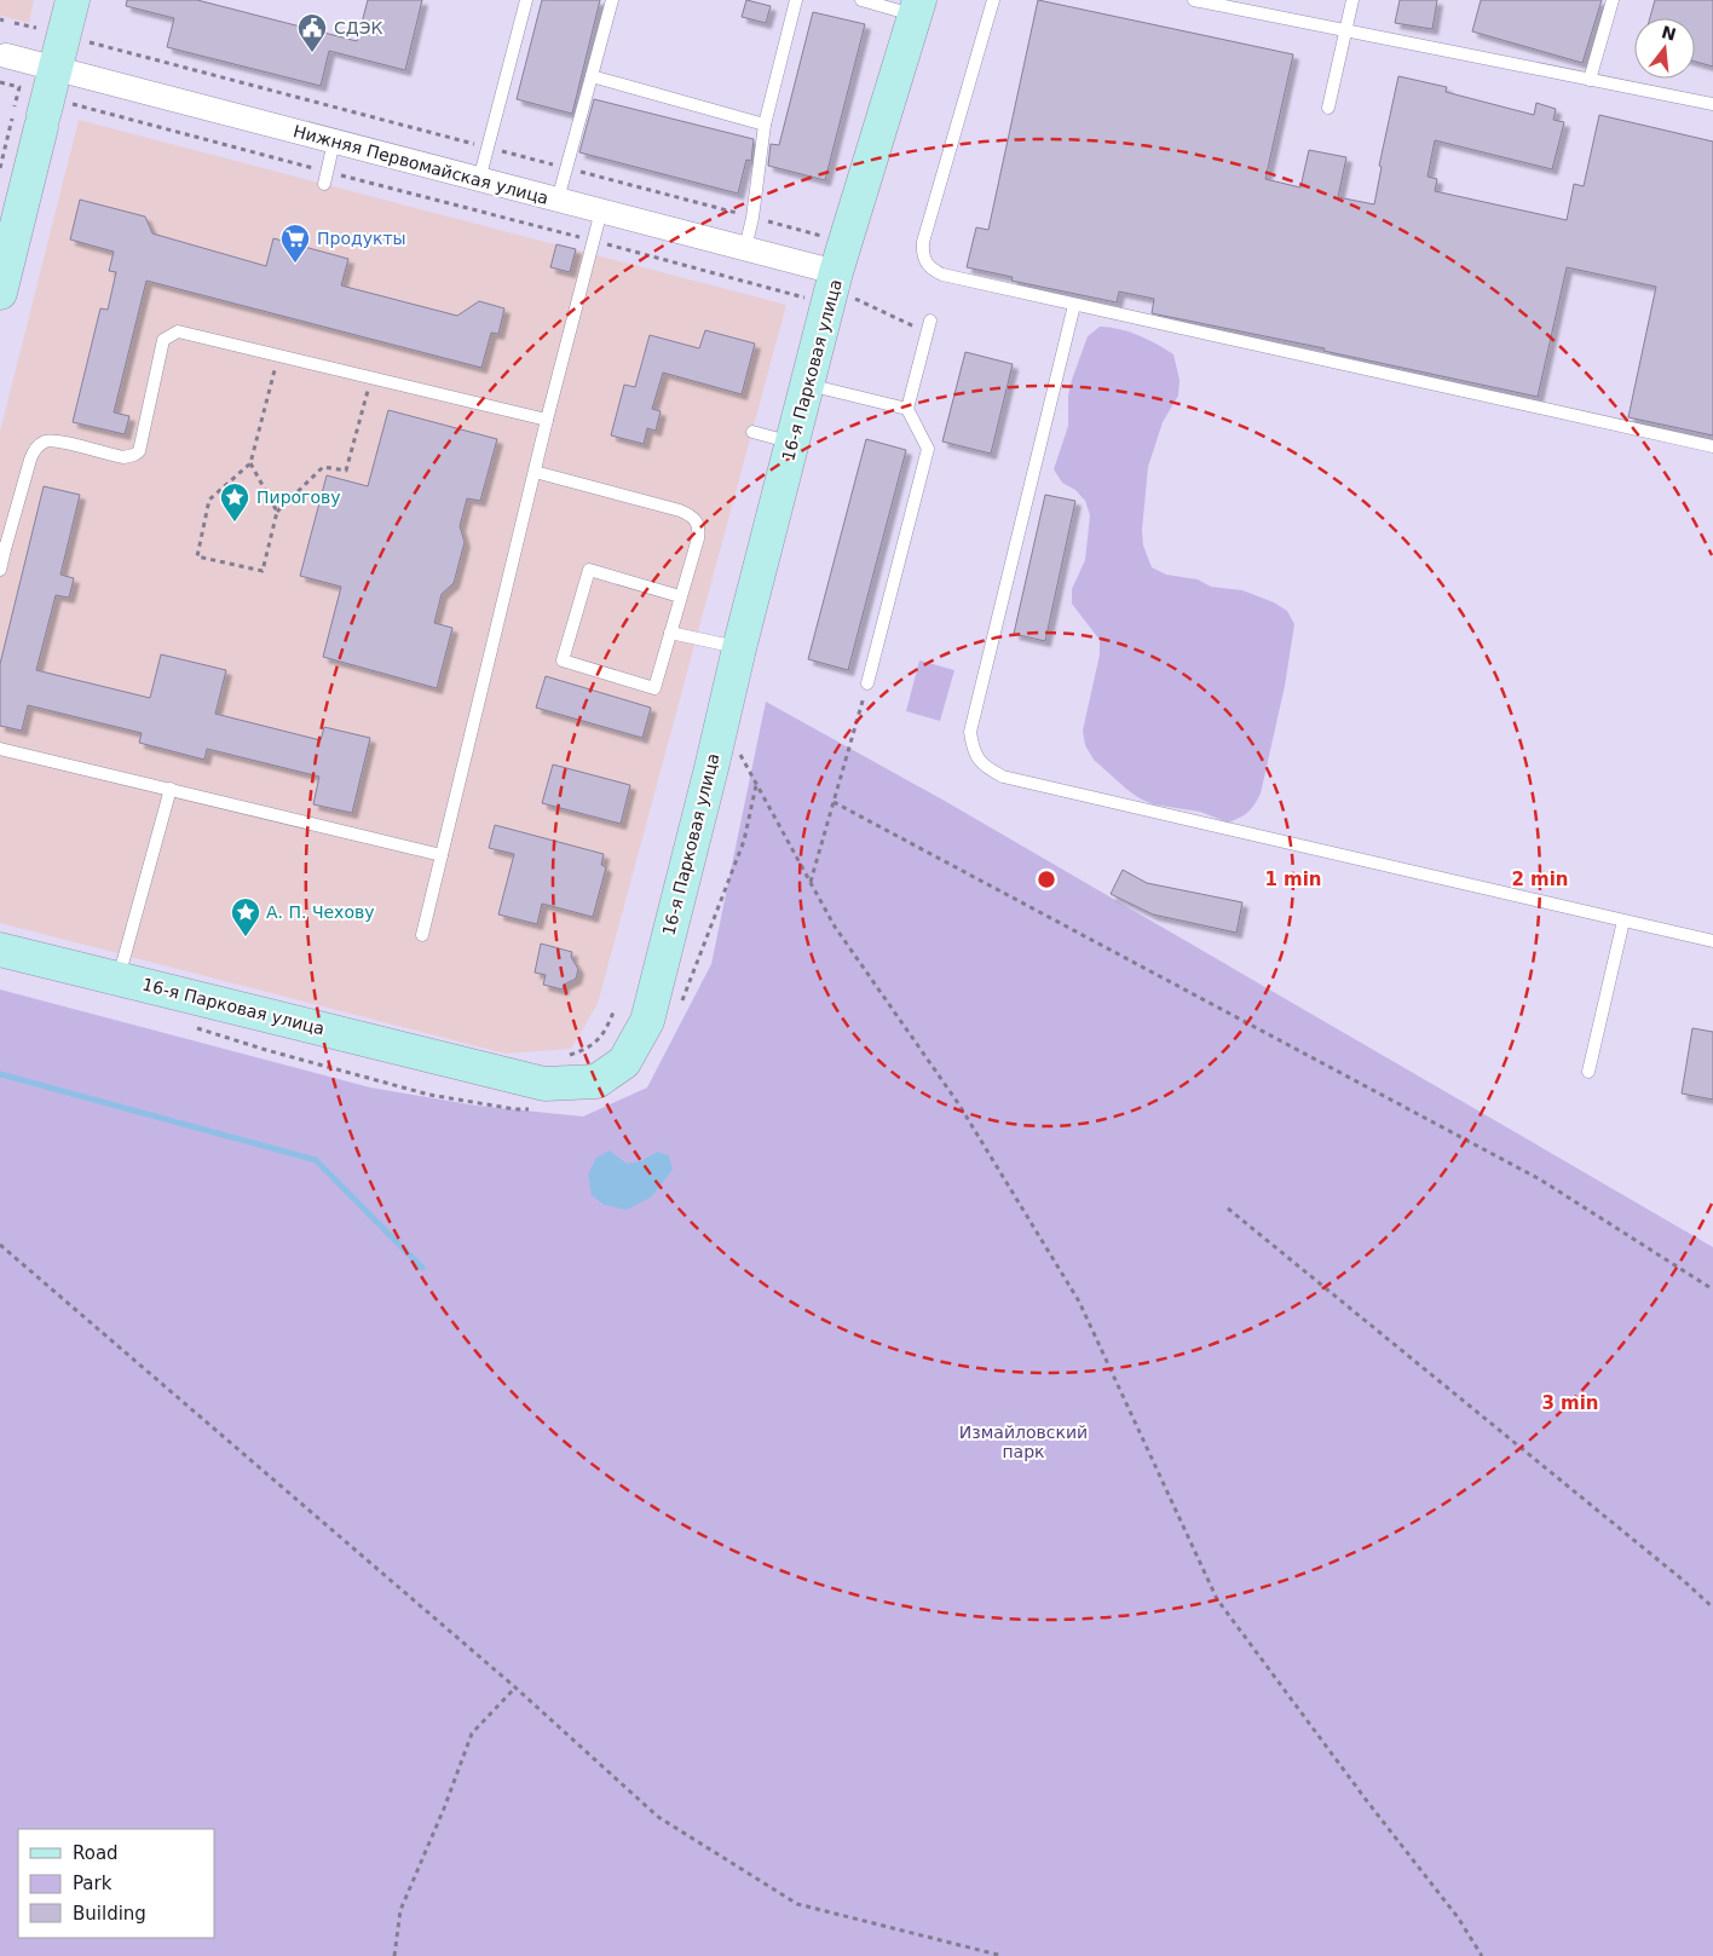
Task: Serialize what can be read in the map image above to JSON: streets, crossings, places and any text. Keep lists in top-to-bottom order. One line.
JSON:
{"streets":{"main road":["16-я Парковая улица"],"street":["Нижняя Первомайская улица"]},"crossings":[["Нижняя Первомайская улица","16-я Парковая улица"]],"parks":["Измайловский парк"],"places":{"public building":["СДЭК"],"supermarket":["Продукты"],"place":["Пирогову","А. П. Чехову"]},"legend":["Road","Park","Building"],"north":"top","rings":["1 min","2 min","3 min"]}
